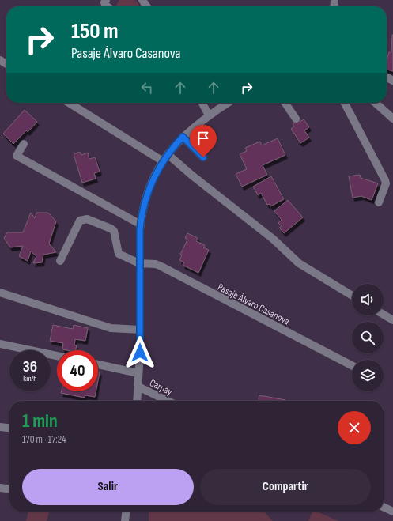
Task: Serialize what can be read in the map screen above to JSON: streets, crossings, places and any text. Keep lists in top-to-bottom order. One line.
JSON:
{"streets":{"street":["Pasaje Álvaro Casanova","Carpay"]},"page":{"turn":["150 m","Pasaje Álvaro Casanova"],"speed":"36 km/h","limit":"40","heading":["1 min","170 m · 17:24"],"buttons":["Salir","Compartir"]}}
